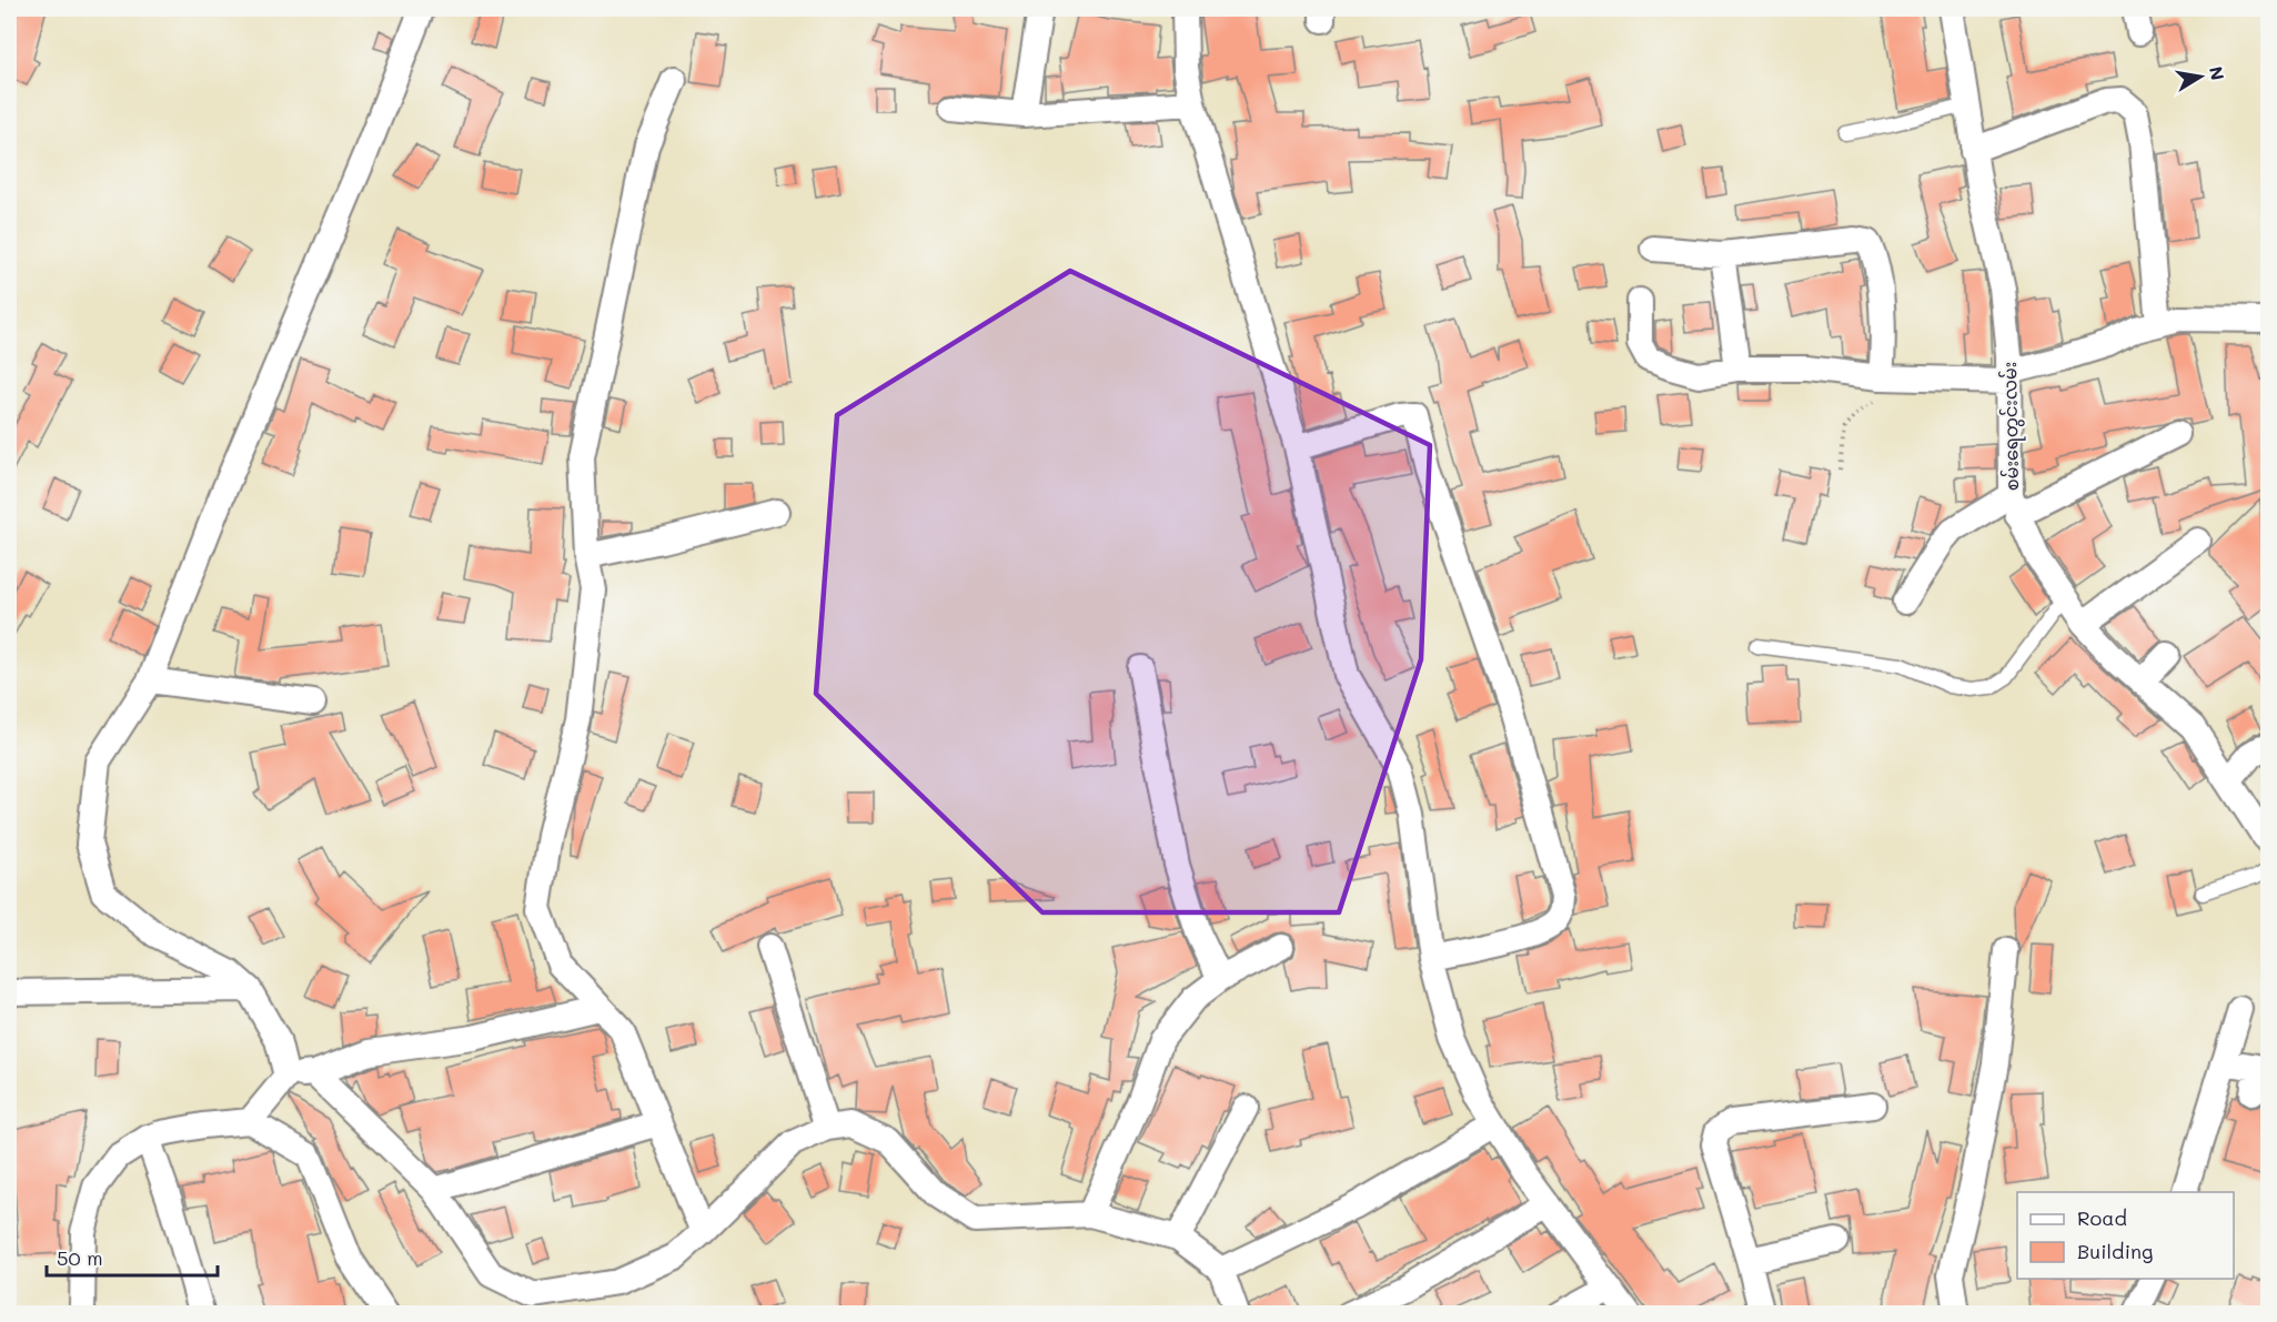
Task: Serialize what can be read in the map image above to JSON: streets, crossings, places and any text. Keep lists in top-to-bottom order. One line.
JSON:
{"streets":{"street":["စမ်းရေတွင်းလမ်း"]},"legend":["Road","Building"],"scale_bar":"50 m","north":"right"}
